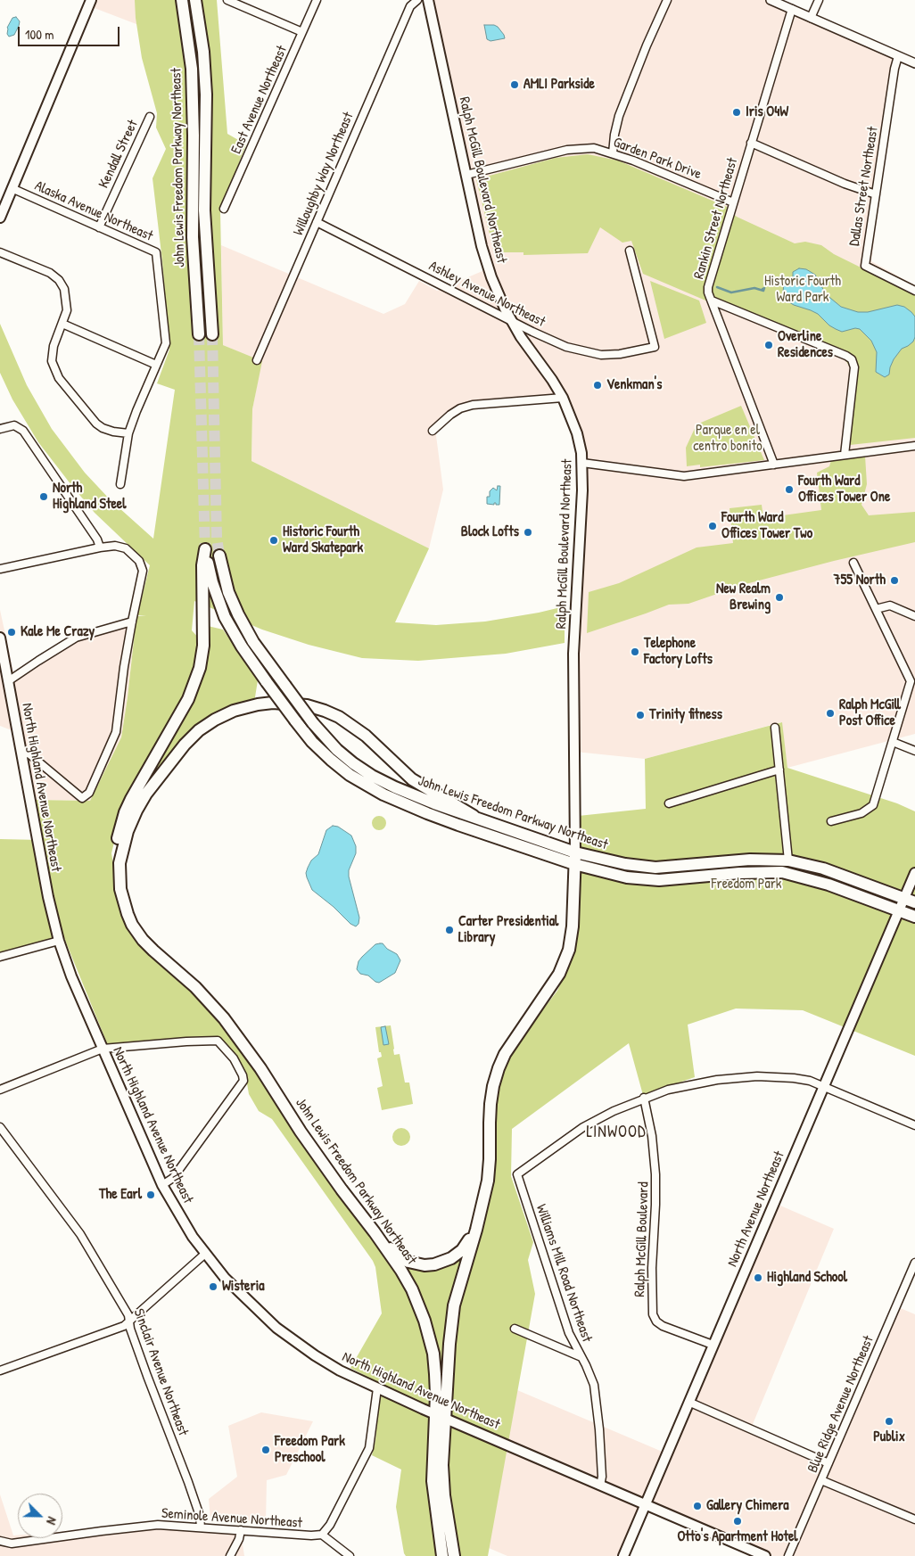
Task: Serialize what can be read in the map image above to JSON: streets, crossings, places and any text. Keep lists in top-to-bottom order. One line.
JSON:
{"streets":{"highway":["John Lewis Freedom Parkway Northeast"],"main road":["Ralph McGill Boulevard Northeast","North Highland Avenue Northeast","North Avenue Northeast"],"street":["East Avenue Northeast","Kendall Street","Garden Park Drive","Willoughby Way Northeast","Dallas Street Northeast","Alaska Avenue Northeast","Rankin Street Northeast","Ashley Avenue Northeast","Ralph McGill Boulevard","Williams Mill Road Northeast","Sinclair Avenue Northeast","Blue Ridge Avenue Northeast","Seminole Avenue Northeast"]},"crossings":[["Kendall Street","Alaska Avenue Northeast"],["Garden Park Drive","Ralph McGill Boulevard Northeast"],["Garden Park Drive","Rankin Street Northeast"],["John Lewis Freedom Parkway Northeast","Ralph McGill Boulevard Northeast"],["John Lewis Freedom Parkway Northeast","North Highland Avenue Northeast"],["John Lewis Freedom Parkway Northeast","North Avenue Northeast"],["Willoughby Way Northeast","Ashley Avenue Northeast"],["Ralph McGill Boulevard Northeast","Ashley Avenue Northeast"],["North Highland Avenue Northeast","North Avenue Northeast"],["North Highland Avenue Northeast","Williams Mill Road Northeast"],["North Avenue Northeast","Ralph McGill Boulevard"],["Ralph McGill Boulevard","Williams Mill Road Northeast"],["Sinclair Avenue Northeast","Seminole Avenue Northeast"]],"districts":["LINWOOD"],"parks":["Historic Fourth Ward Park","Parque en el centro bonito","Freedom Park"],"places":["AMLI Parkside","Iris O4W","Overline Residences","Venkman's","Fourth Ward Offices Tower One","North Highland Steel","Fourth Ward Offices Tower Two","Block Lofts","Historic Fourth Ward Skatepark","755 North","New Realm Brewing","Kale Me Crazy","Telephone Factory Lofts","Ralph McGill Post Office","Trinity fitness","Carter Presidential Library","The Earl","Highland School","Wisteria","Publix","Freedom Park Preschool","Gallery Chimera","Otto's Apartment Hotel"],"scale_bar":"100 m","north":"bottom right"}
